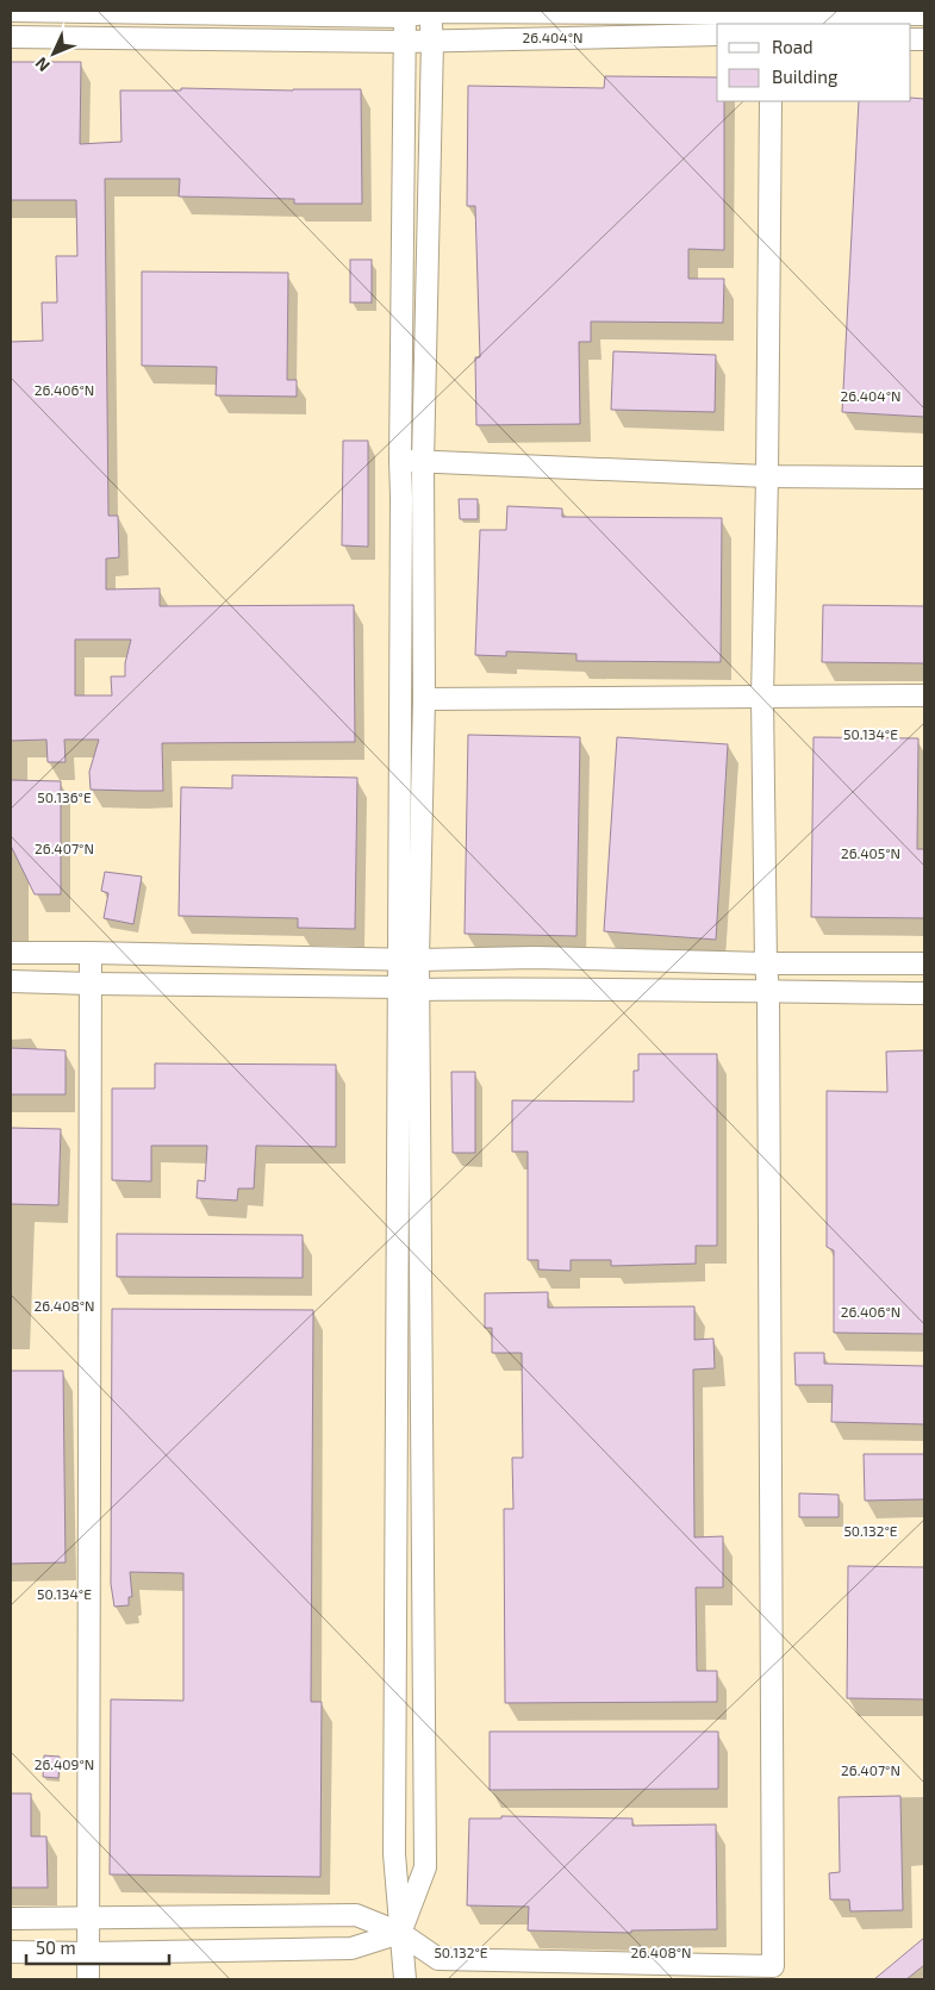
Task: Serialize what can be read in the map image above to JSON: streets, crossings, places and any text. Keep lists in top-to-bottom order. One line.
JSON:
{"legend":["Road","Building"],"scale_bar":"50 m","north":"bottom left","coordinates":["26.404°N","26.406°N","50.134°E","50.136°E","26.407°N","26.405°N","26.408°N","50.132°E","26.409°N"]}
